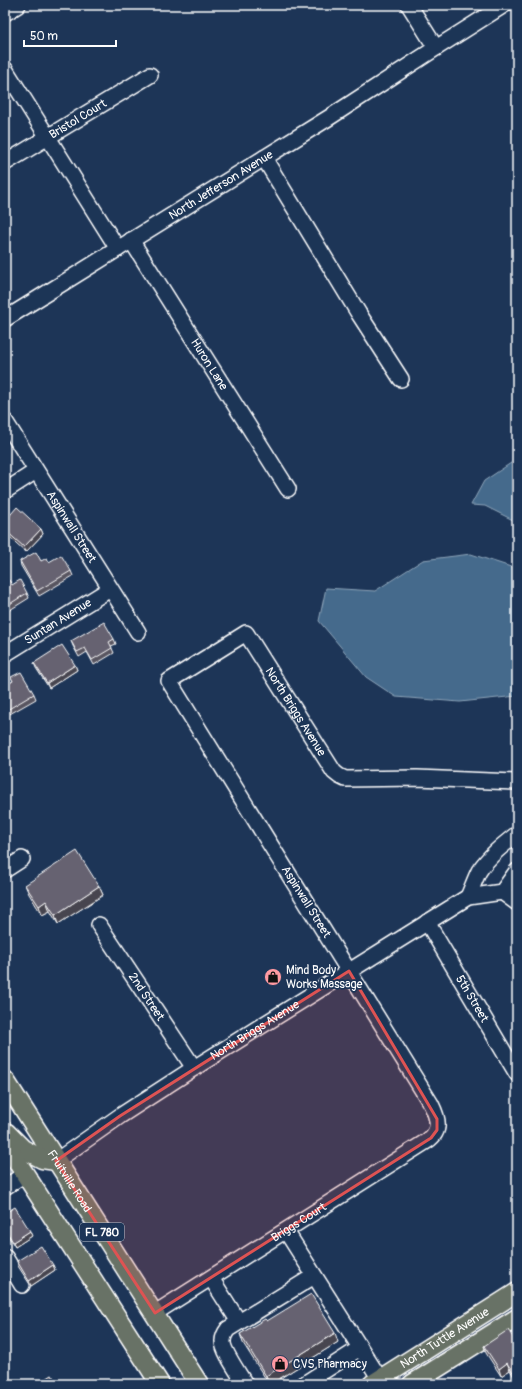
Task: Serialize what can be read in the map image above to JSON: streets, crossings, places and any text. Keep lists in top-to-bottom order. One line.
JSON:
{"streets":{"main road":["Fruitville Road","FL 780","North Tuttle Avenue"],"street":["Bristol Court","North Jefferson Avenue","Huron Lane","Aspinwall Street","Suntan Avenue","North Briggs Avenue","2nd Street","5th Street","Briggs Court"]},"crossings":[["North Jefferson Avenue","Huron Lane"],["Aspinwall Street","Suntan Avenue"],["Aspinwall Street","North Briggs Avenue"],["Aspinwall Street","Briggs Court"],["North Briggs Avenue","2nd Street"],["North Briggs Avenue","5th Street"],["North Briggs Avenue","Fruitville Road"],["Fruitville Road","Briggs Court"]],"places":{"shop":["Mind Body Works Massage","CVS Pharmacy"]},"scale_bar":"50 m"}
